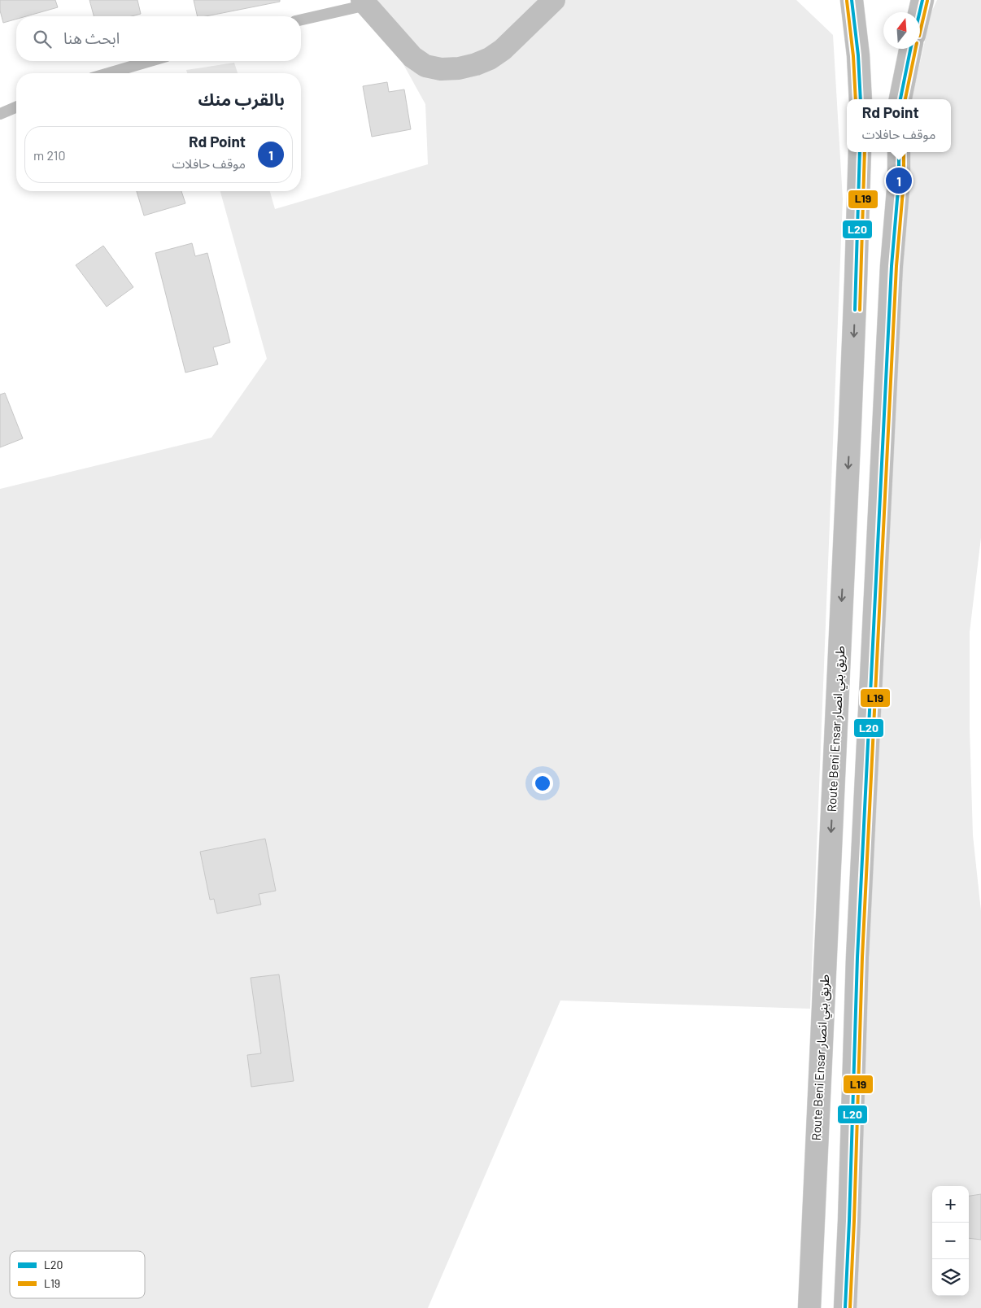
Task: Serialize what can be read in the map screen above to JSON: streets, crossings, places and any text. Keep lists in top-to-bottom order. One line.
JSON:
{"streets":{"main road":["Route Beni Ensar طريق بني انصار"]},"lines":["transit line L20","transit line L19"],"legend":["L20","L19"],"north":"top","page":{"search":"ابحث هنا","heading":"بالقرب منك","popup":["Rd Point","موقف حافلات"],"list":[{"mark":"1","name":"Rd Point","note":"موقف حافلات","value":"210 m"}],"pins":"1","map_buttons":["+","−"]}}
